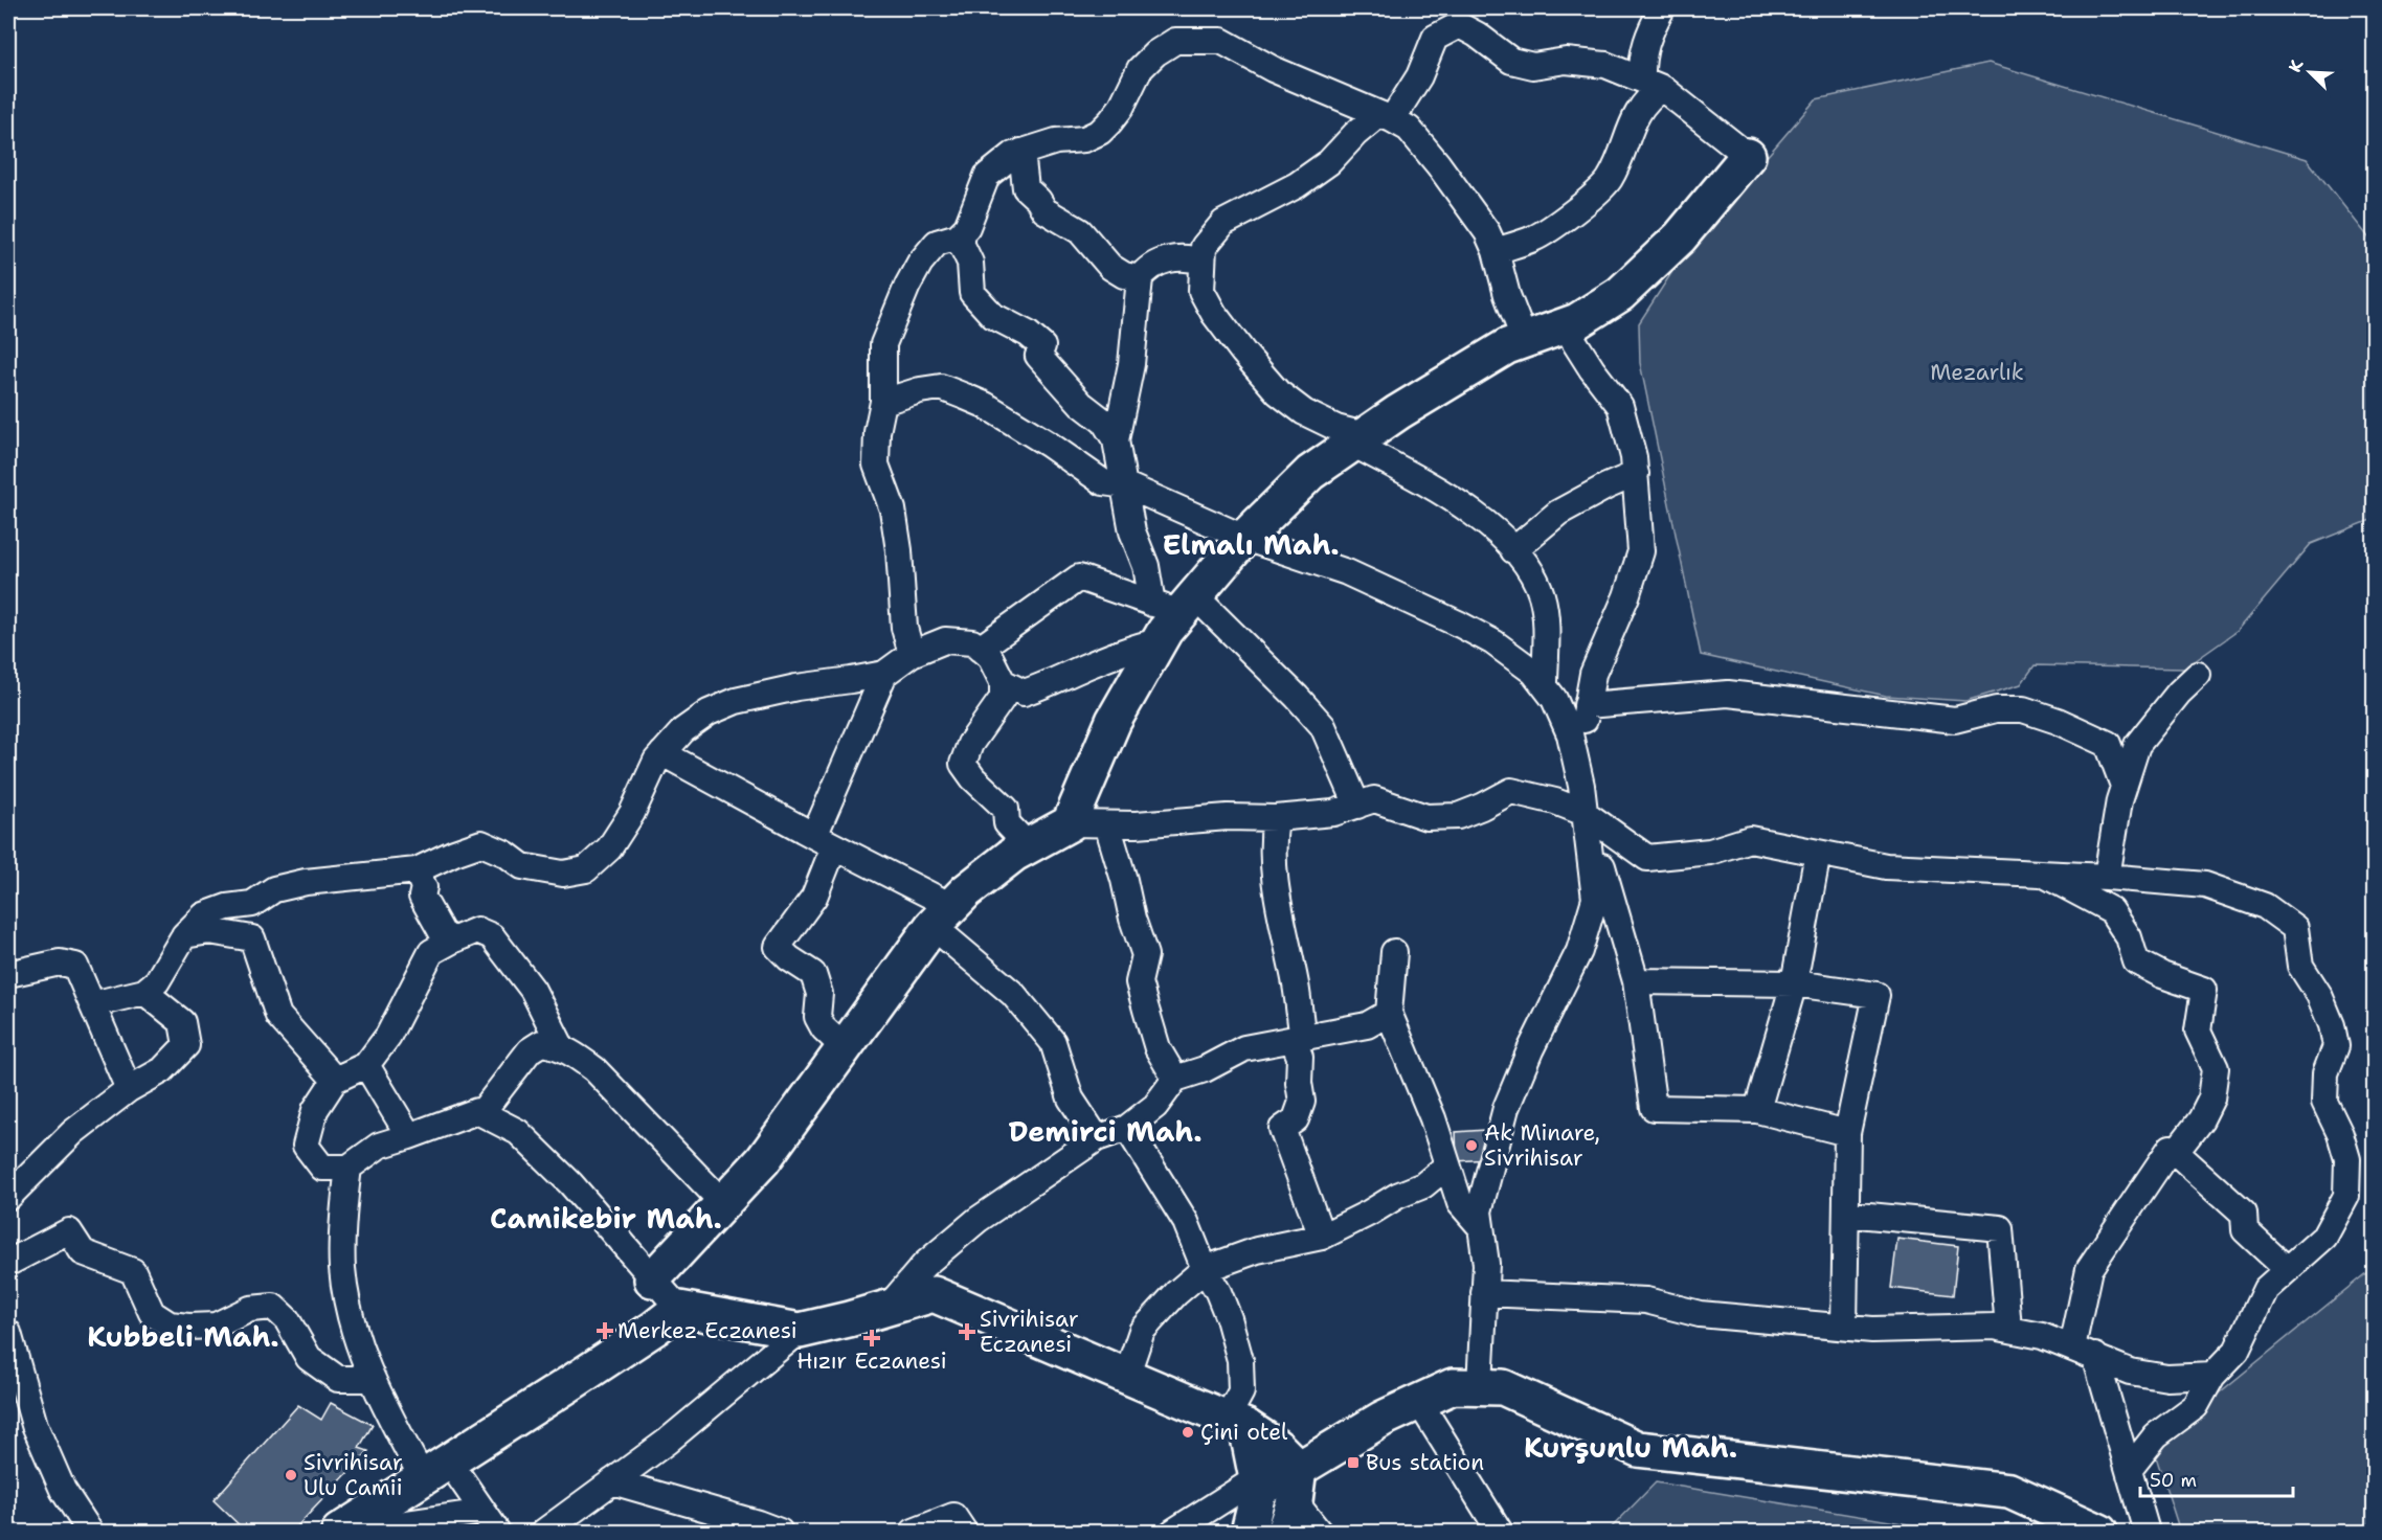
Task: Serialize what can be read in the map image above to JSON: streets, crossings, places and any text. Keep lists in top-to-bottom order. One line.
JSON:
{"districts":["Elmalı Mah.","Demirci Mah.","Camikebir Mah.","Kubbeli Mah.","Kurşunlu Mah."],"parks":["Mezarlık"],"places":{"other":["Ak Minare, Sivrihisar","Çini otel","Sivrihisar Ulu Camii"],"health":["Merkez Eczanesi","Sivrihisar Eczanesi","Hızır Eczanesi"],"transit":["Bus station"]},"scale_bar":"50 m","north":"top left"}
